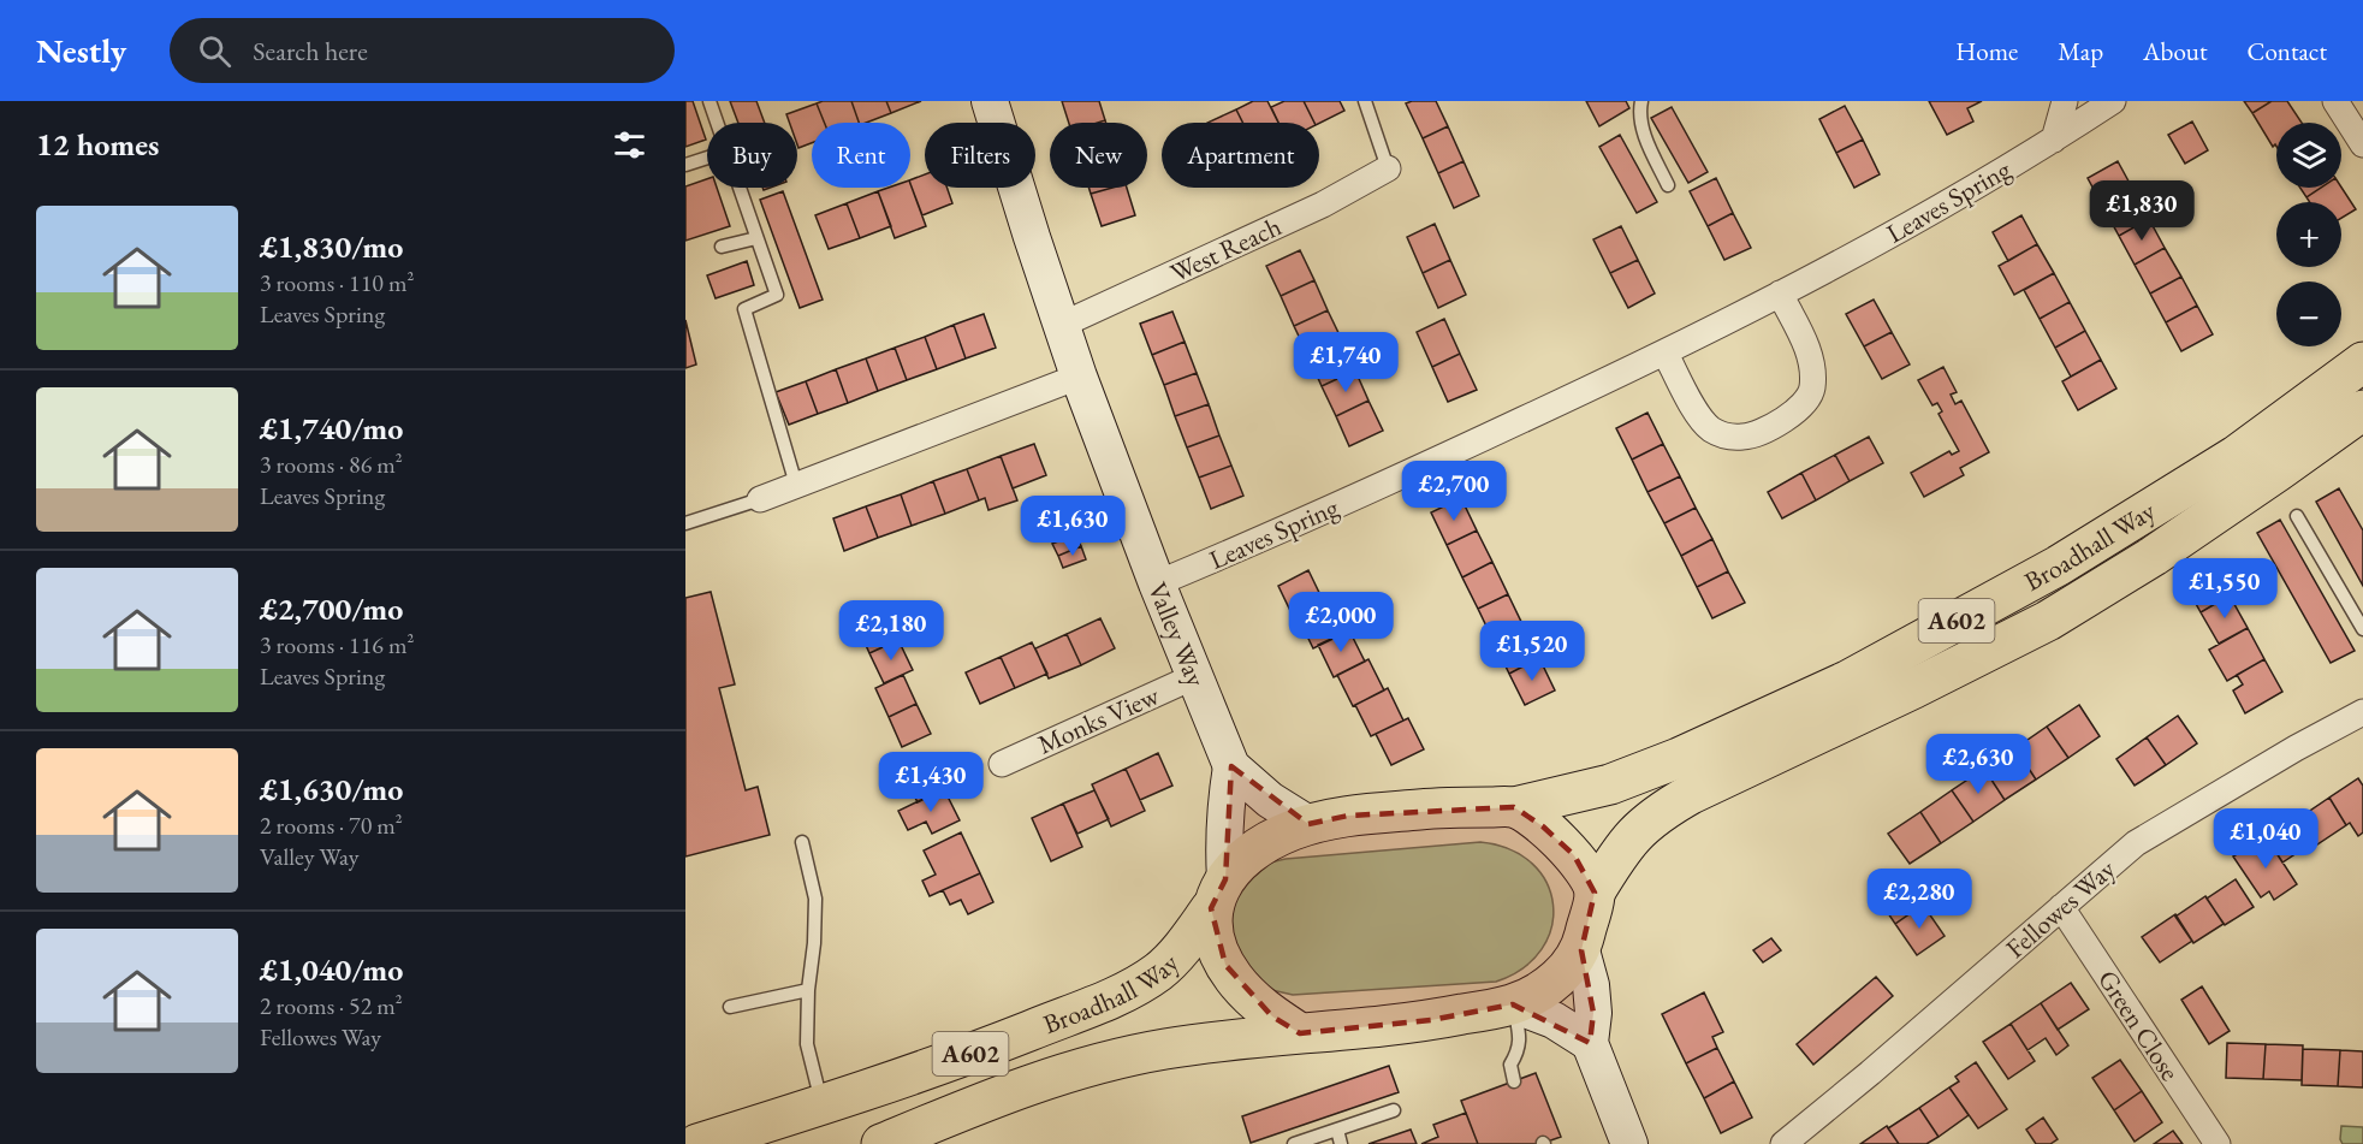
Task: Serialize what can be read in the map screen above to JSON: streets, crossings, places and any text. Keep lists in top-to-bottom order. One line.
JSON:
{"streets":{"highway":["Broadhall Way","A602"],"street":["Leaves Spring","West Reach","Valley Way","Monks View","Fellowes Way","Green Close"]},"crossings":[["Leaves Spring","Valley Way"],["West Reach","Valley Way"],["Broadhall Way","Valley Way"],["Valley Way","Monks View"],["Fellowes Way","Green Close"]],"page":{"header":"Nestly","search":"Search here","nav":["Home","Map","About","Contact"],"heading":"12 homes","map_buttons":["+","−"],"chip":["Buy","Rent","Filters","New","Apartment"],"price":["£1,830","£1,740","£2,700","£1,630","£1,550","£2,000","£2,180","£1,520","£2,630","£1,430","£1,040","£2,280"],"list":[{"name":"£1,830/mo","note":"3 rooms · 110 m² · Leaves Spring"},{"name":"£1,740/mo","note":"3 rooms · 86 m² · Leaves Spring"},{"name":"£2,700/mo","note":"3 rooms · 116 m² · Leaves Spring"},{"name":"£1,630/mo","note":"2 rooms · 70 m² · Valley Way"},{"name":"£1,040/mo","note":"2 rooms · 52 m² · Fellowes Way"}]}}
